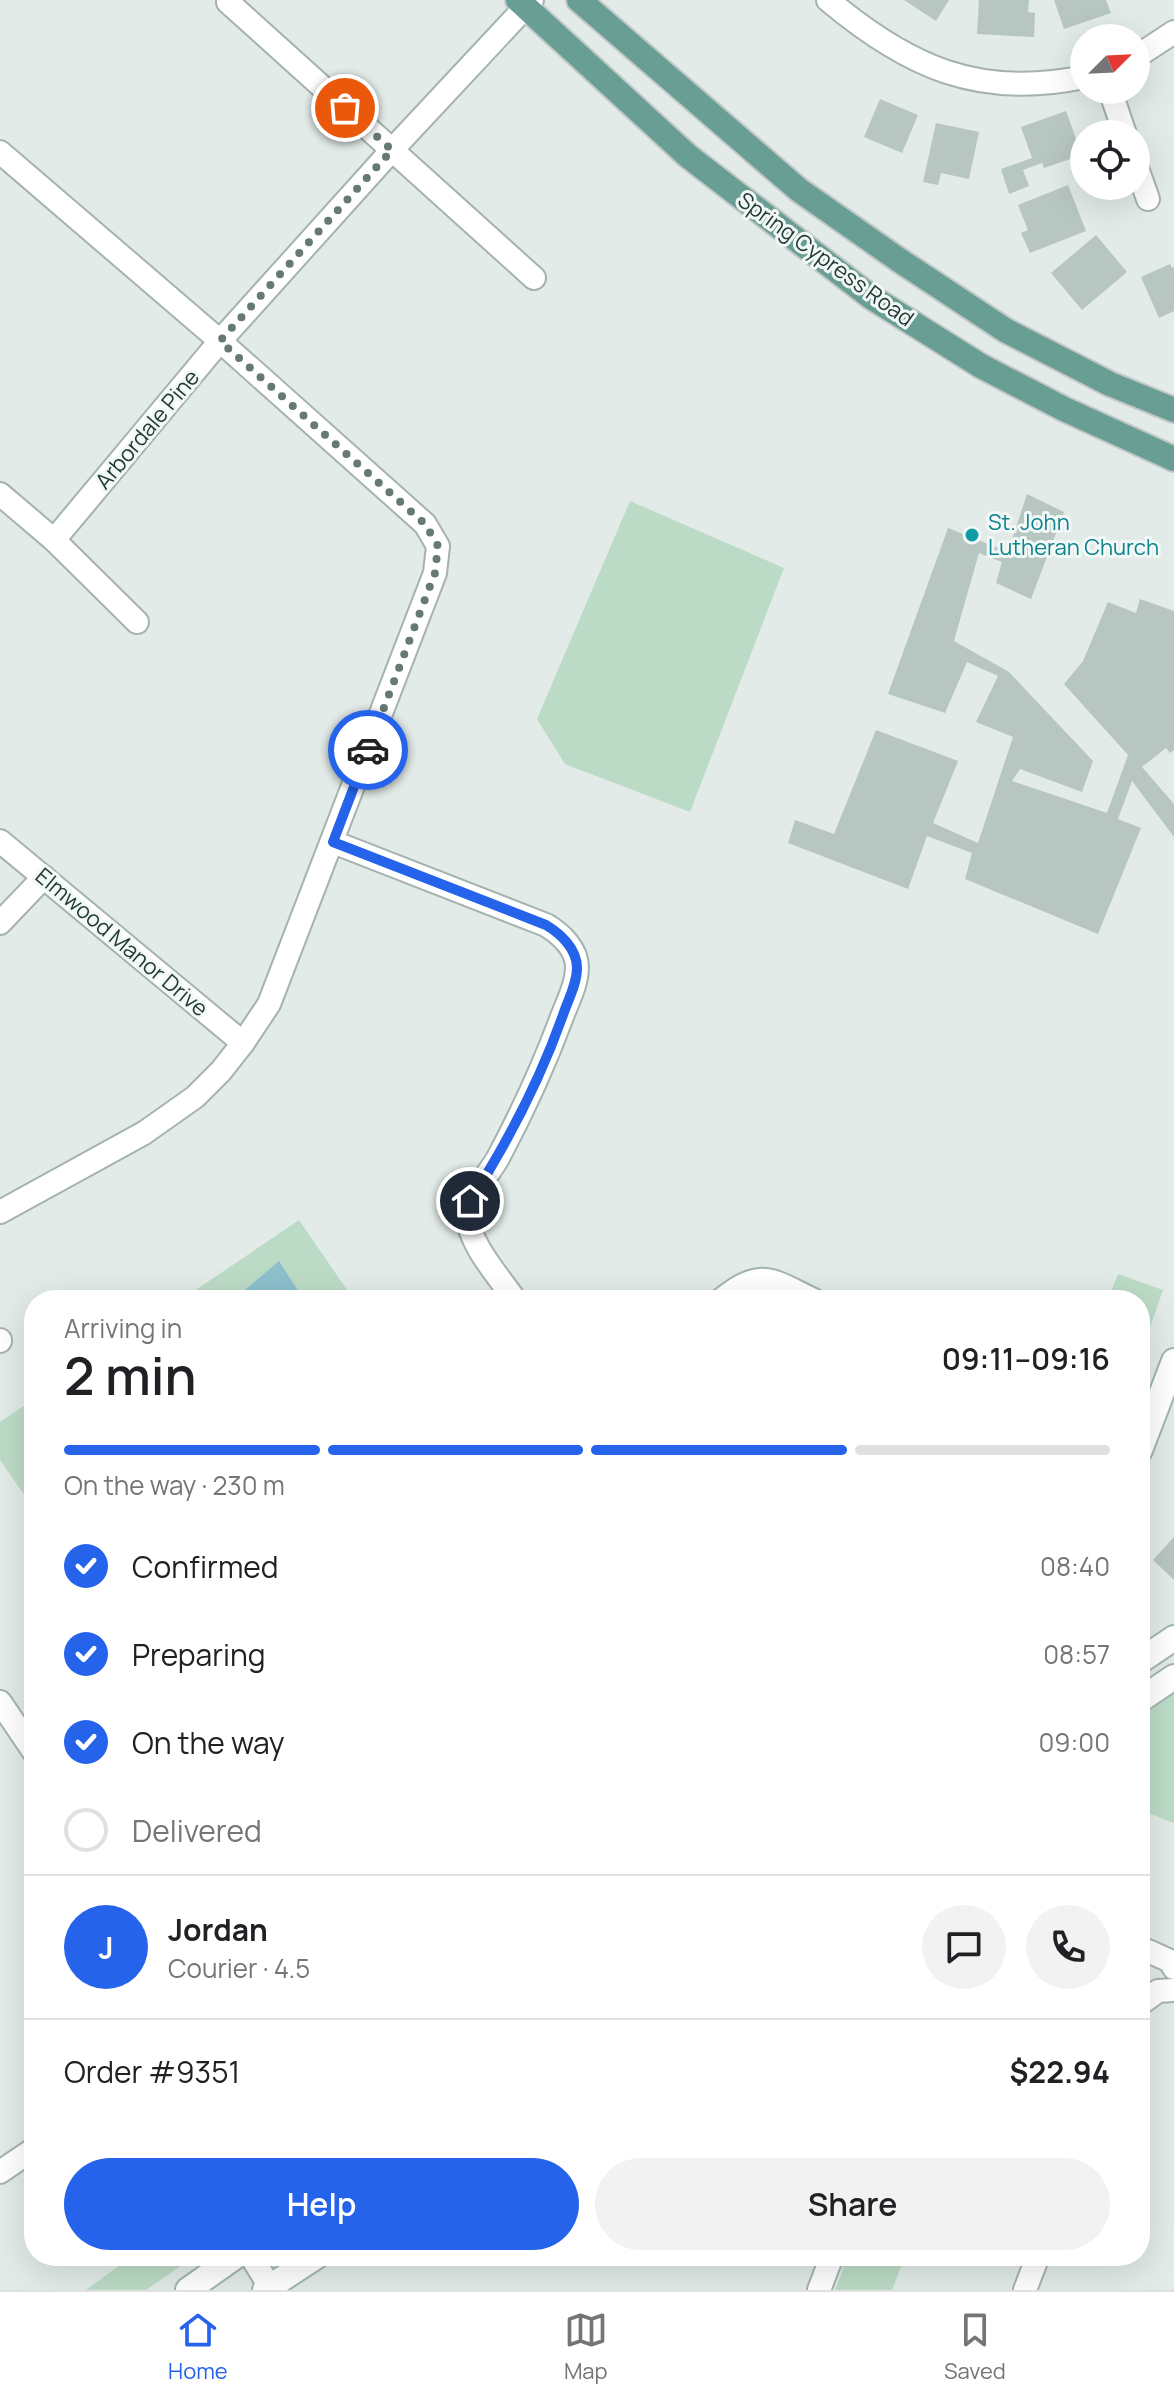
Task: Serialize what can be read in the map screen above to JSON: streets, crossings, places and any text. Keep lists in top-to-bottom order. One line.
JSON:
{"streets":{"main road":["Spring Cypress Road"],"street":["Arbordale Pine","Elmwood Manor Drive"]},"crossings":[["Spring Cypress Road","Arbordale Pine"]],"places":["St. John Lutheran Church"],"north":"top right","page":{"heading":["2 min","Arriving in","09:11–09:16"],"panel":["Jordan","Courier · 4.5","Order #9351","$22.94"],"bar":"On the way · 230 m","list":[["Confirmed","08:40"],["Preparing","08:57"],["On the way","09:00"],"Delivered"],"round":"J","buttons":["Help","Share"],"tabs":["Home","Map","Saved"]}}
